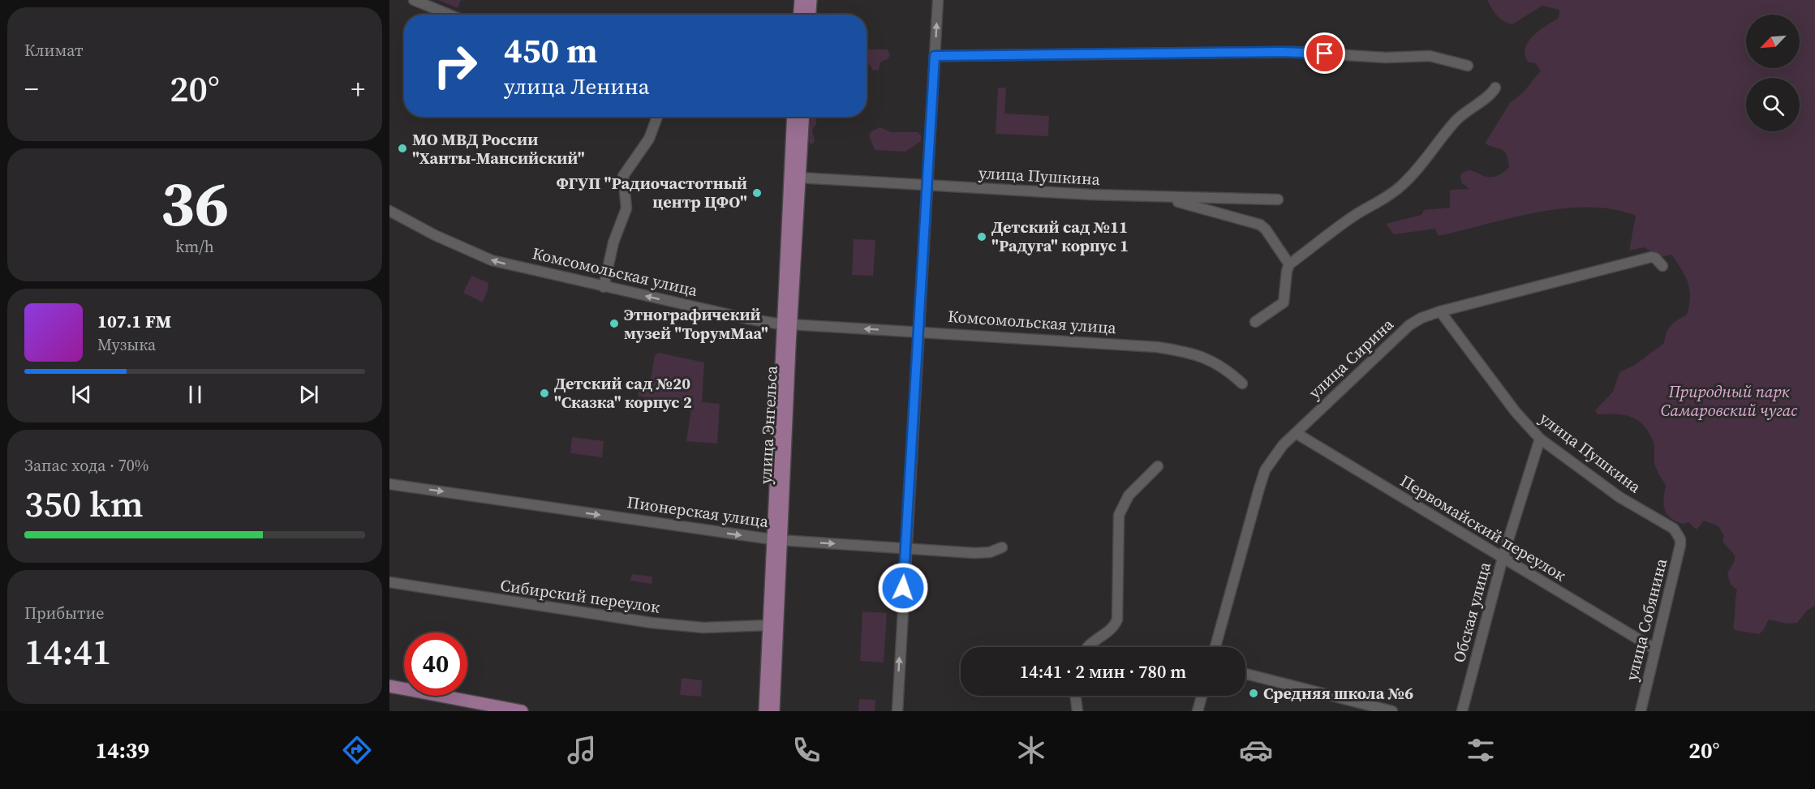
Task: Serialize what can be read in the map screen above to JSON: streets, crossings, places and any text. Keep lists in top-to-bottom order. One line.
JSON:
{"streets":{"main road":["улица Энгельса"],"street":["улица Пушкина","Комсомольская улица","улица Сирина","Пионерская улица","Первомайский переулок","Сибирский переулок","Обская улица","улица Собянина"]},"crossings":[["улица Пушкина","улица Сирина"],["улица Пушкина","улица Энгельса"],["улица Пушкина","Обская улица"],["улица Пушкина","улица Собянина"],["Комсомольская улица","улица Энгельса"],["улица Сирина","Первомайский переулок"],["улица Энгельса","Пионерская улица"],["улица Энгельса","Сибирский переулок"],["Первомайский переулок","Обская улица"],["Первомайский переулок","улица Собянина"]],"one_way":["Комсомольская улица","Пионерская улица"],"parks":["Природный парк Самаровский чугас"],"places":["МО МВД России \"Ханты-Мансийский\"","ФГУП \"Радиочастотный центр ЦФО\"","Детский сад №11 \"Радуга\" корпус 1","Этнографичекий музей \"ТорумМаа\"","Детский сад №20 \"Сказка\" корпус 2","Средняя школа №6"],"north":"bottom left","page":{"tile":["Климат",["36","km/h"],["Запас хода · 70%","350 km"],["Прибытие","14:41"]],"turn":["450 m","улица Ленина"],"heat":["−","20°","+"],"song":["107.1 FM","Музыка"],"limit":"40","trip":"14:41 · 2 мин · 780 m","tabs":["14:39","20°"]}}
